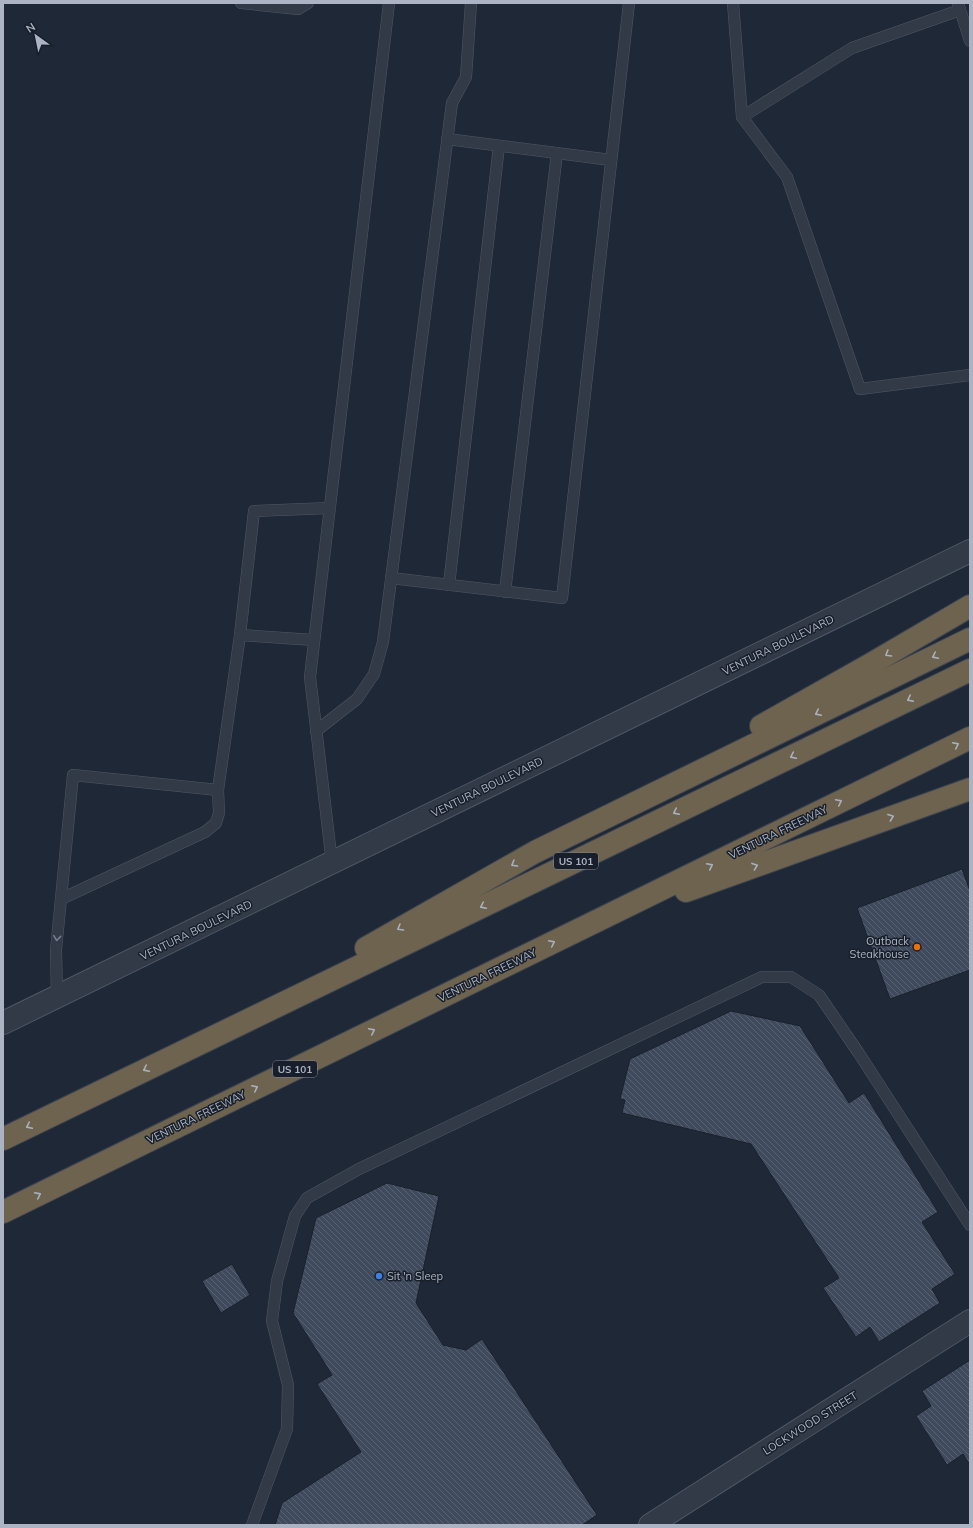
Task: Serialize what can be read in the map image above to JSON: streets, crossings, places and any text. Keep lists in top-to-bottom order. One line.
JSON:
{"streets":{"highway":["VENTURA FREEWAY","US 101"],"street":["VENTURA BOULEVARD","LOCKWOOD STREET"]},"places":["Outback Steakhouse","Sit 'n Sleep"],"north":"top left"}
